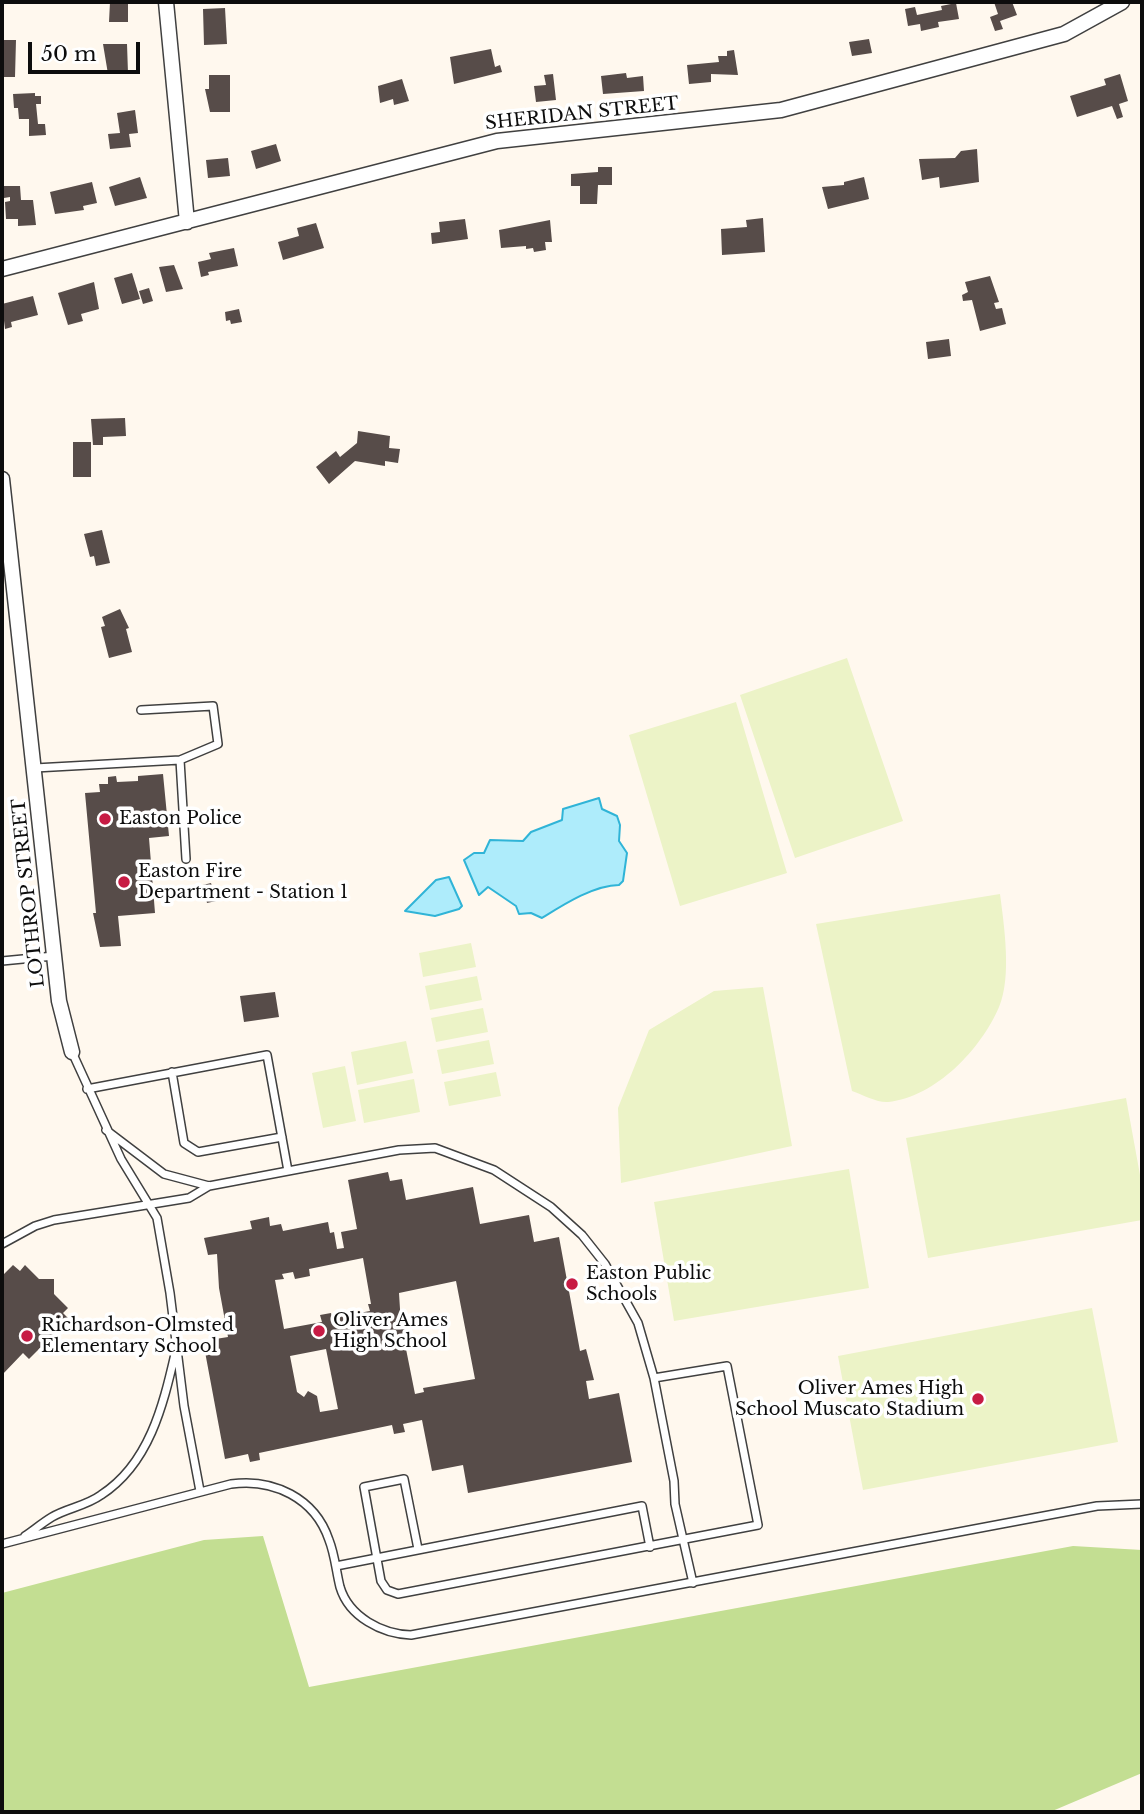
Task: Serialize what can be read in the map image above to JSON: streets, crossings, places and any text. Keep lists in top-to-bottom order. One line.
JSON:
{"streets":{"street":["SHERIDAN STREET","LOTHROP STREET"]},"places":["Easton Police","Easton Fire Department - Station 1","Easton Public Schools","Oliver Ames High School","Richardson-Olmsted Elementary School","Oliver Ames High School Muscato Stadium"],"scale_bar":"50 m"}
